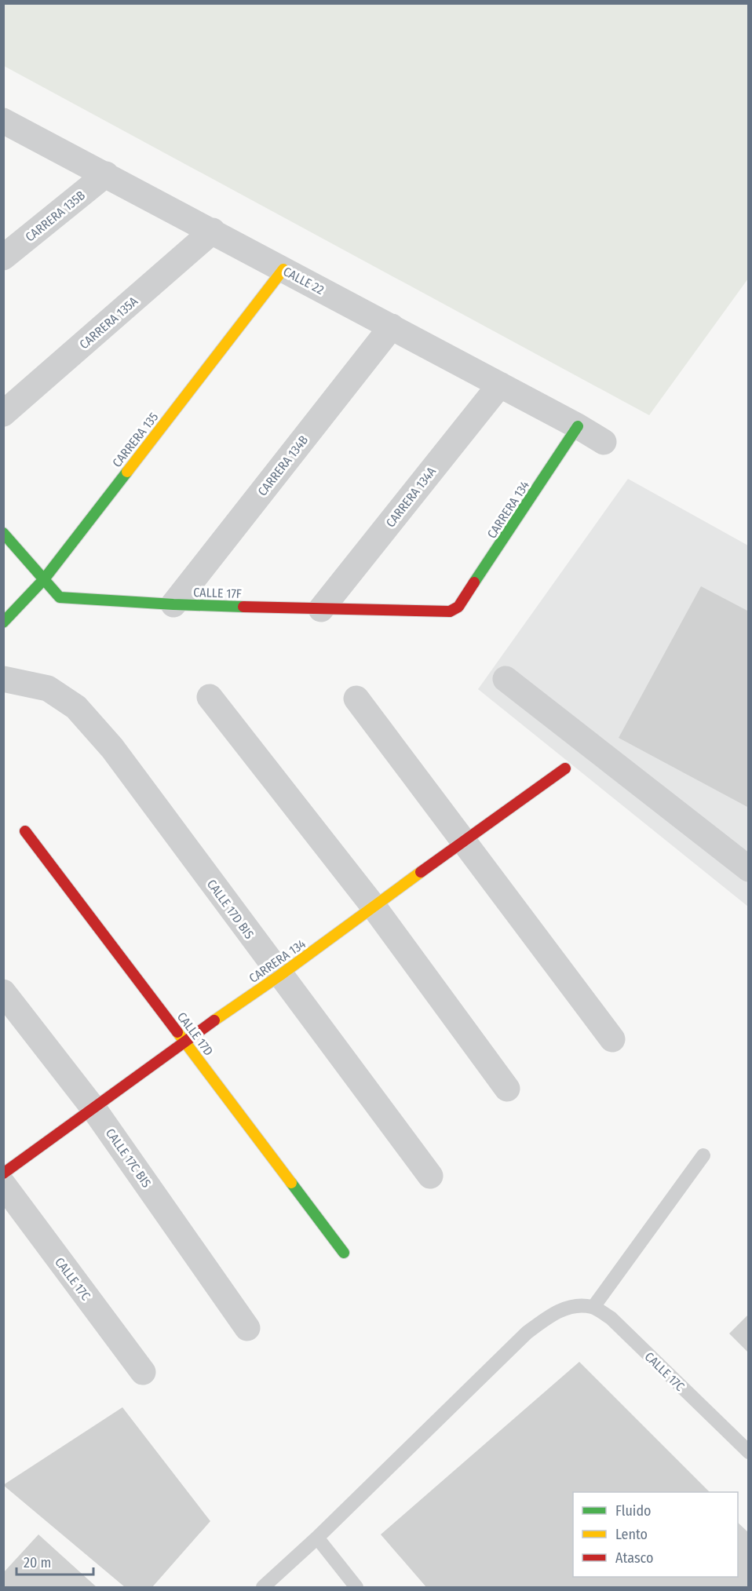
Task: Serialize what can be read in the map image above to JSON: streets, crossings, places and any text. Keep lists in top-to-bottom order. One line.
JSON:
{"streets":{"street":["CARRERA 135B","CALLE 22","CARRERA 135A","CARRERA 135","CARRERA 134B","CARRERA 134A","CARRERA 134","CALLE 17F","CALLE 17D BIS","CALLE 17D","CALLE 17C BIS","CALLE 17C"]},"crossings":[["CARRERA 135B","CALLE 22"],["CALLE 22","CARRERA 135A"],["CALLE 22","CARRERA 135"],["CALLE 22","CARRERA 134B"],["CALLE 22","CARRERA 134A"],["CALLE 22","CARRERA 134"],["CARRERA 135","CALLE 17F"],["CARRERA 134B","CALLE 17F"],["CARRERA 134A","CALLE 17F"],["CARRERA 134","CALLE 17F"],["CARRERA 134","CALLE 17D BIS"],["CARRERA 134","CALLE 17D"],["CARRERA 134","CALLE 17C BIS"]],"legend":["Fluido","Lento","Atasco"],"scale_bar":"20 m"}
